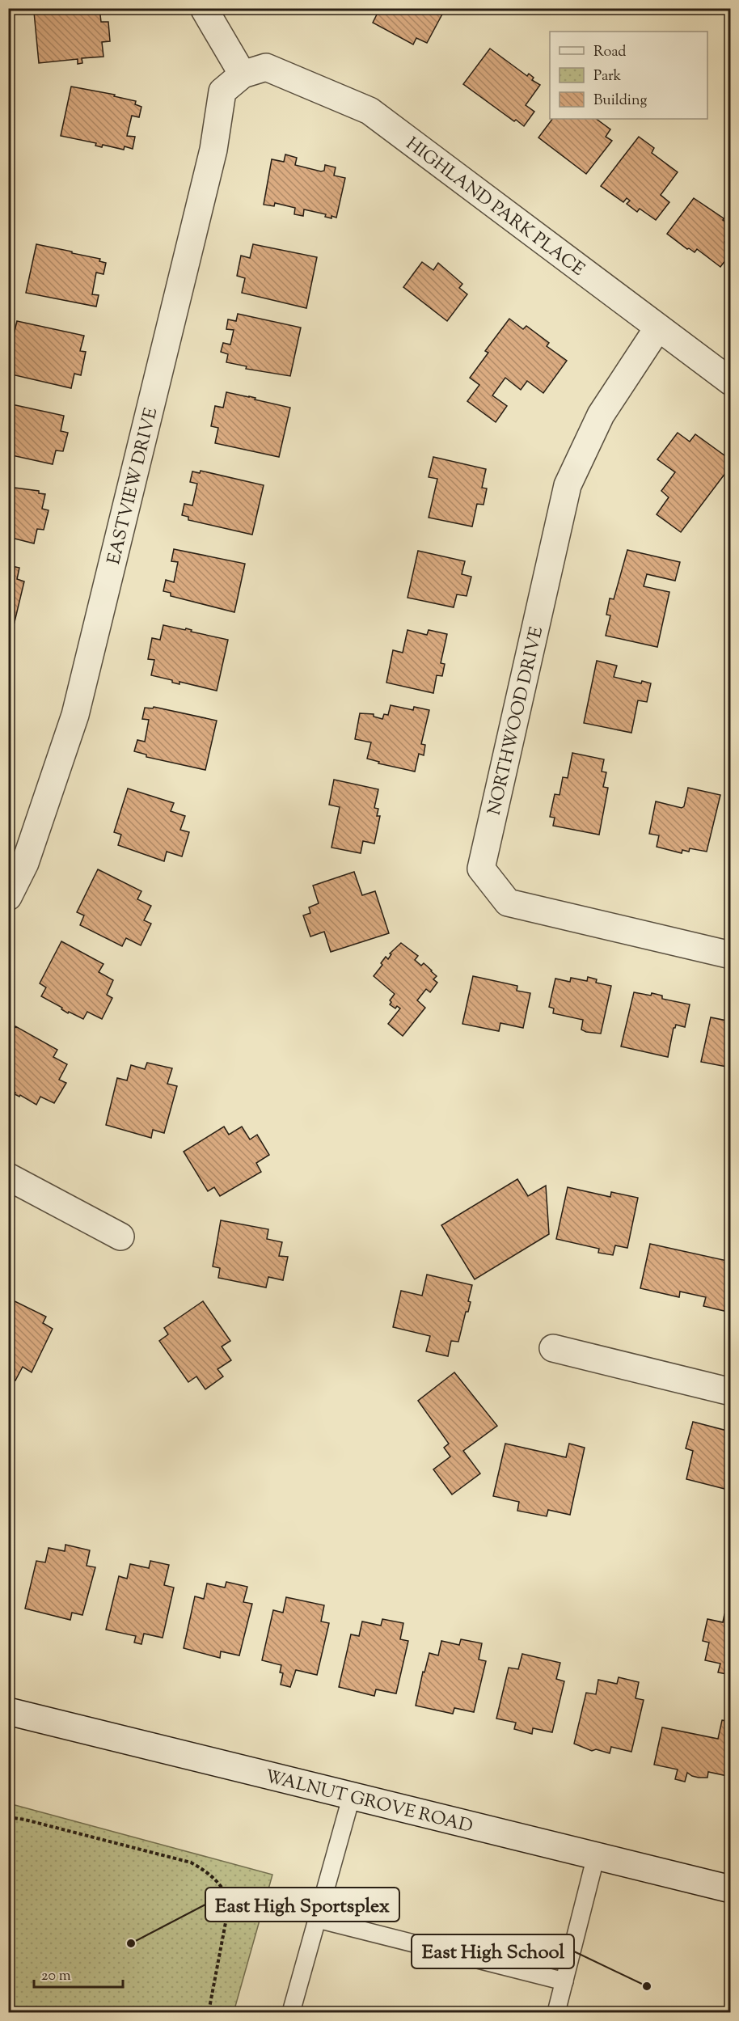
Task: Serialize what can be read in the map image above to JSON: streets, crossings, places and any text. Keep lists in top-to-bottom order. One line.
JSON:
{"streets":{"street":["HIGHLAND PARK PLACE","EASTVIEW DRIVE","NORTHWOOD DRIVE","WALNUT GROVE ROAD"]},"crossings":[["HIGHLAND PARK PLACE","EASTVIEW DRIVE"],["HIGHLAND PARK PLACE","NORTHWOOD DRIVE"]],"places":["East High Sportsplex","East High School"],"legend":["Road","Park","Building"],"scale_bar":"20 m"}
